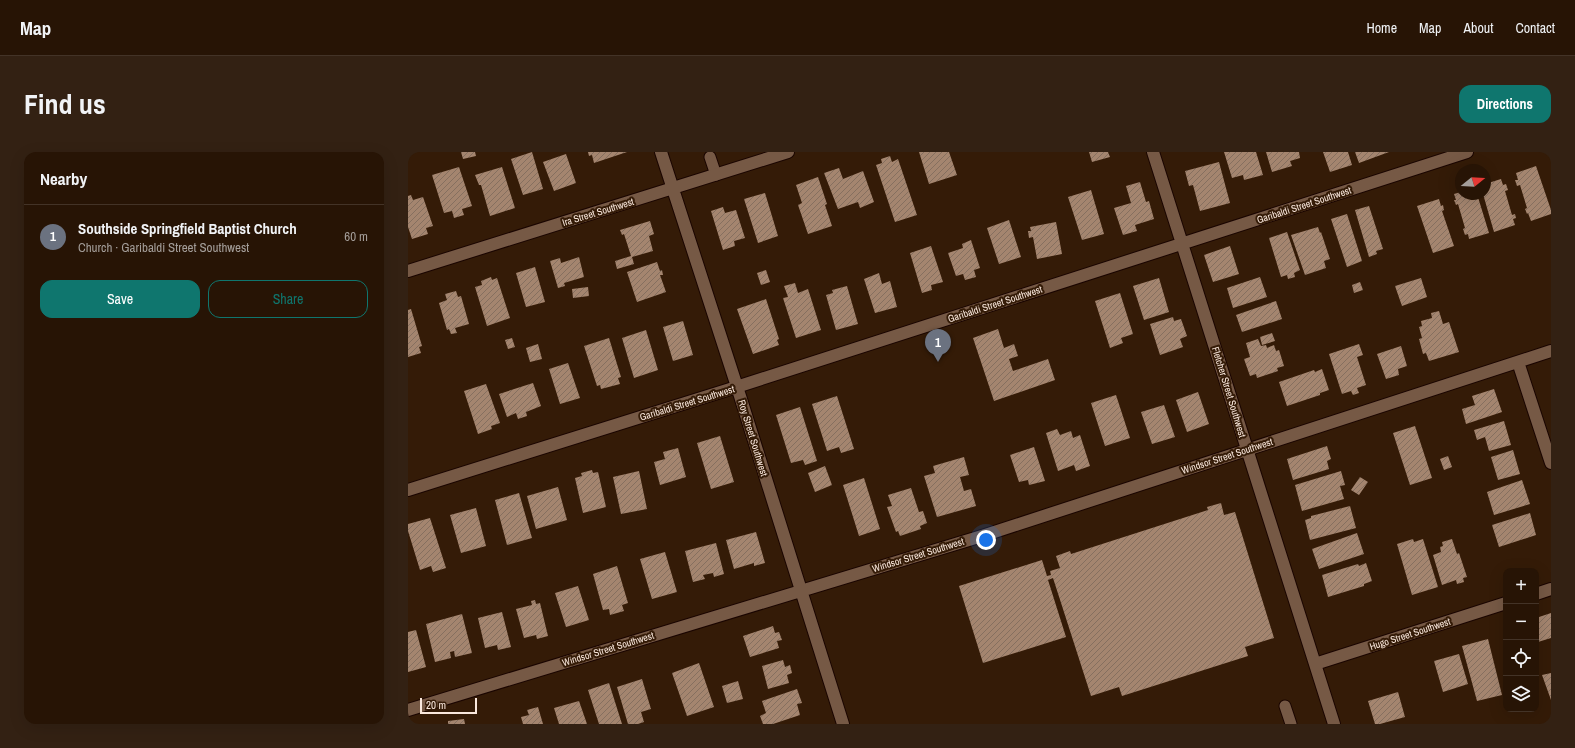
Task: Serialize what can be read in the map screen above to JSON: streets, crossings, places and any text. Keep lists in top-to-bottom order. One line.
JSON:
{"streets":{"street":["Garibaldi Street Southwest","Ira Street Southwest","Fletcher Street Southwest","Roy Street Southwest","Windsor Street Southwest","Hugo Street Southwest"]},"crossings":[["Garibaldi Street Southwest","Fletcher Street Southwest"],["Garibaldi Street Southwest","Roy Street Southwest"],["Ira Street Southwest","Roy Street Southwest"],["Fletcher Street Southwest","Windsor Street Southwest"],["Fletcher Street Southwest","Hugo Street Southwest"],["Roy Street Southwest","Windsor Street Southwest"]],"scale_bar":"20 m","north":"right","page":{"header":"Map","nav":["Home","Map","About","Contact"],"title":"Find us","buttons":["Directions",["Save","Share"]],"heading":"Nearby","list":[{"mark":"1","name":"Southside Springfield Baptist Church","note":"Church · Garibaldi Street Southwest","value":"60 m"}],"pins":"1","map_buttons":["+","−"],"scale":"20 m"}}
